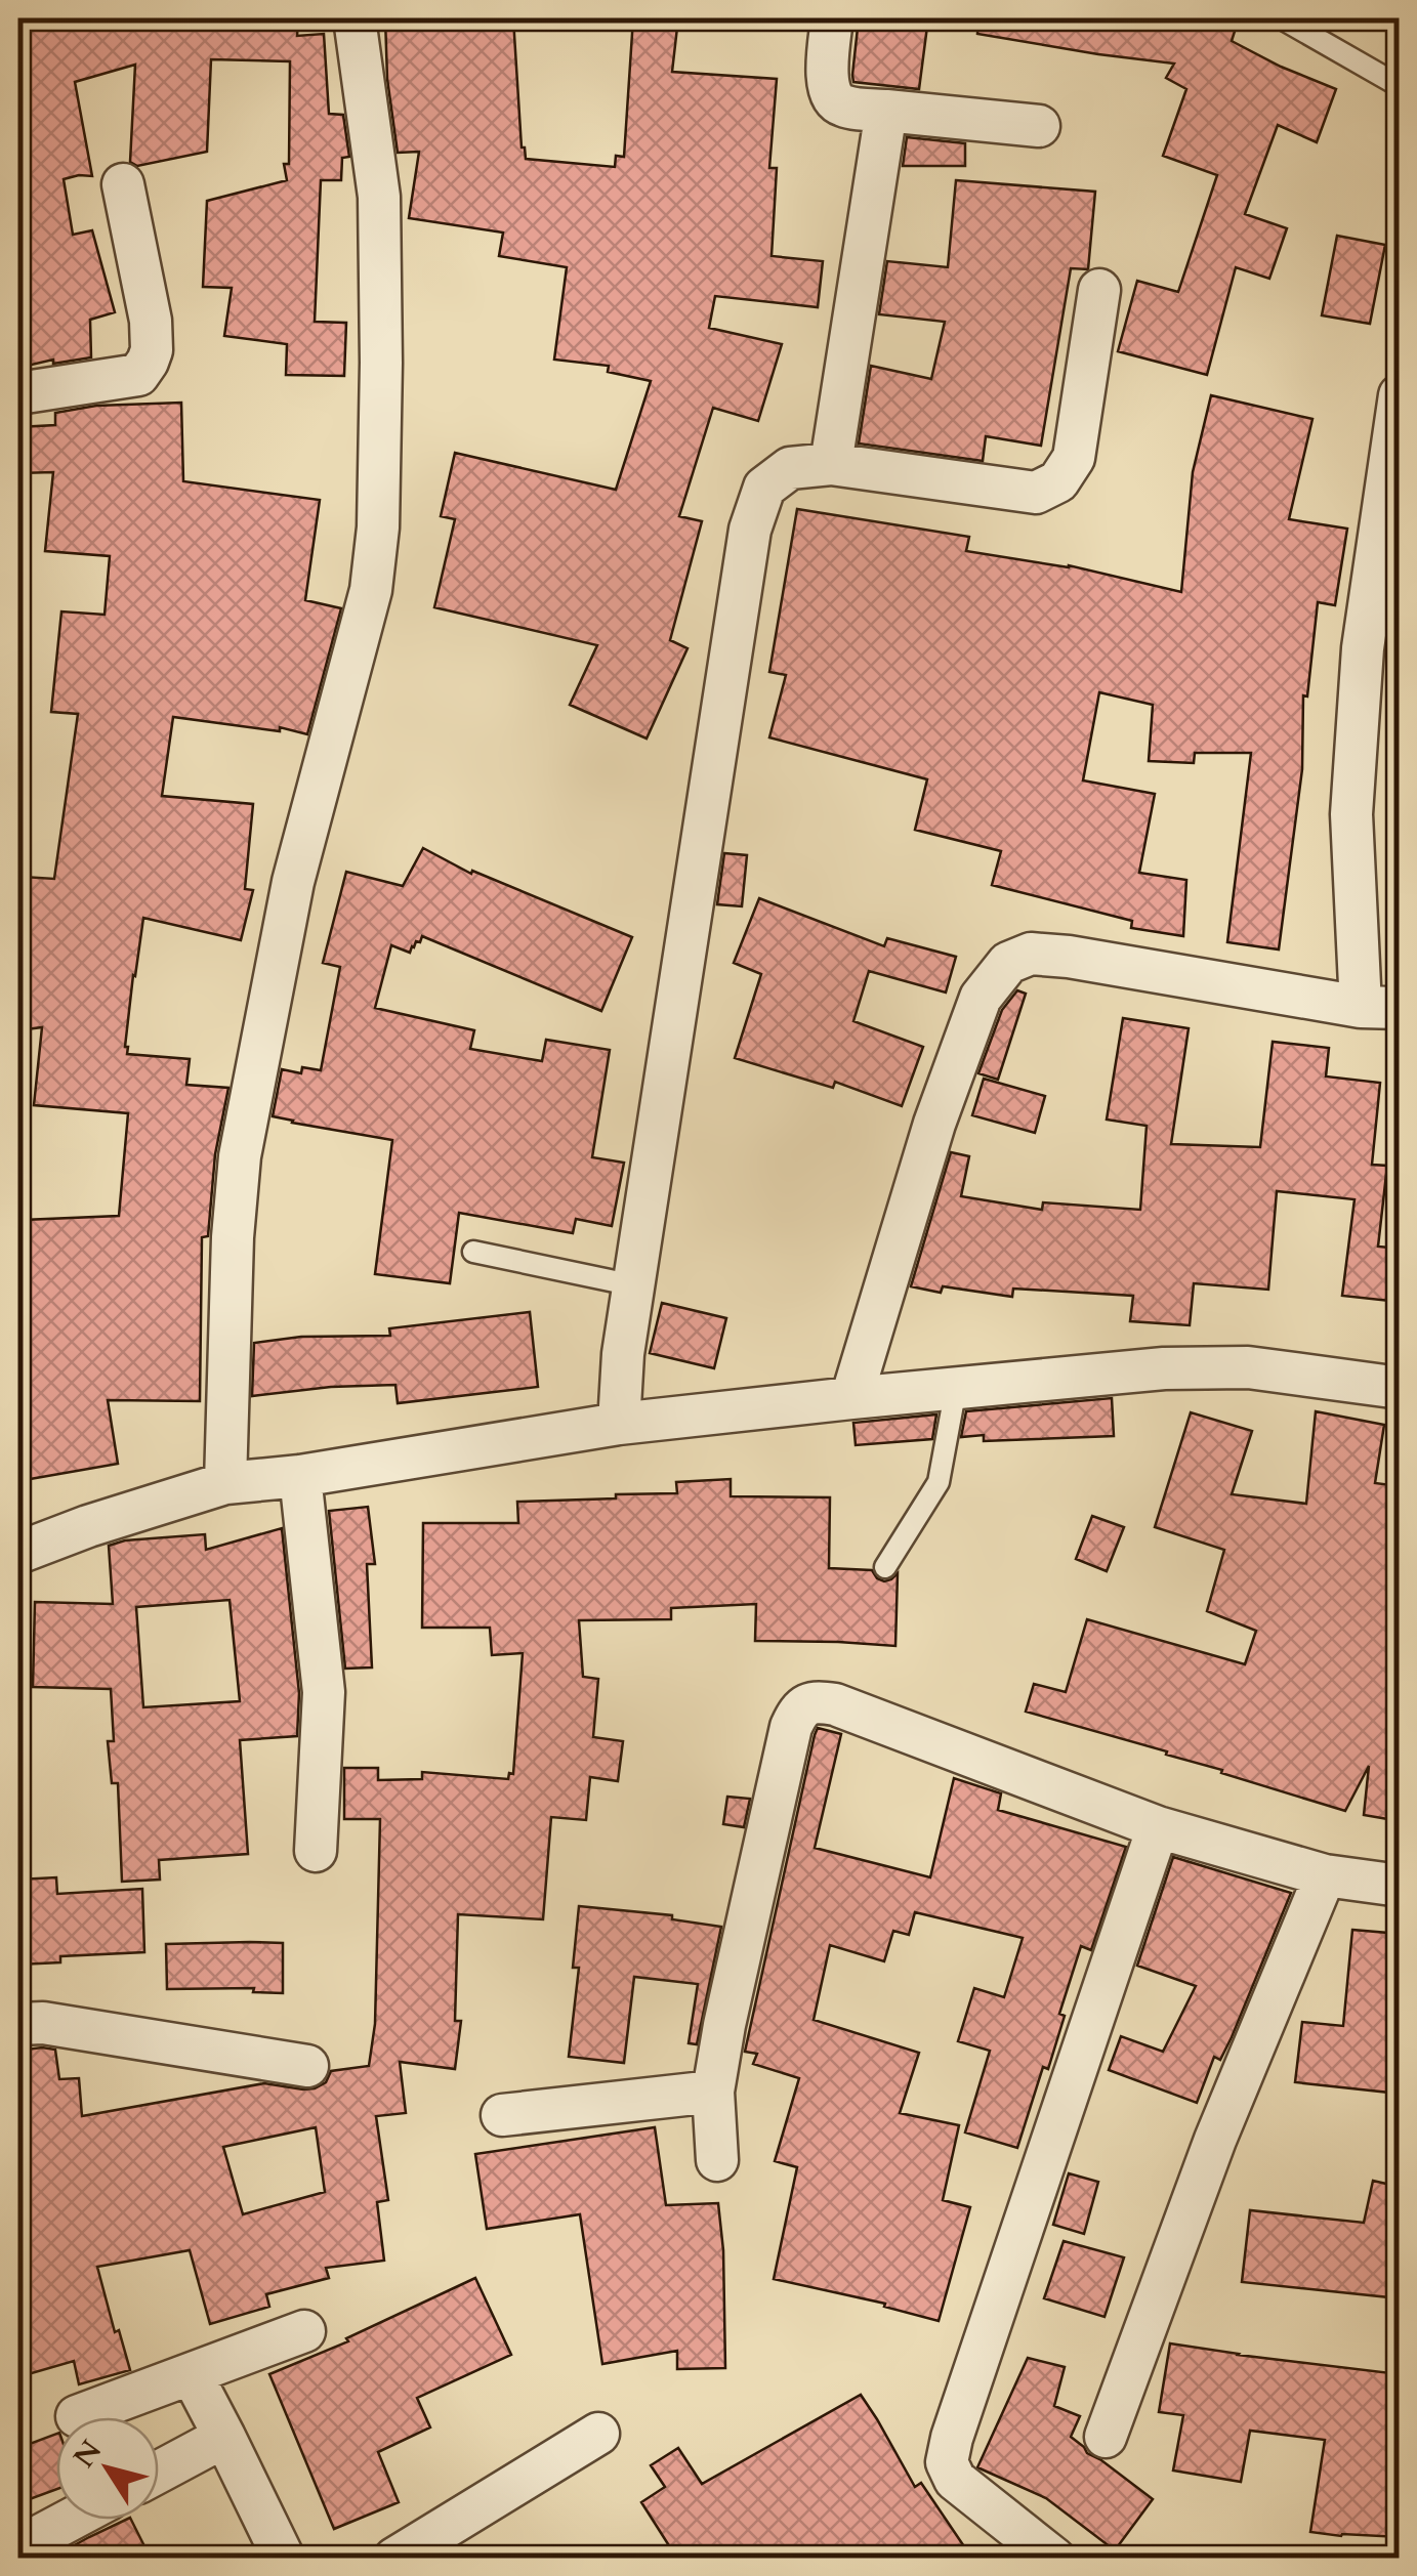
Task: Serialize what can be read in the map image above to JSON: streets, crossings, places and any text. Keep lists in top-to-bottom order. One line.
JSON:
{"north":"top left"}
